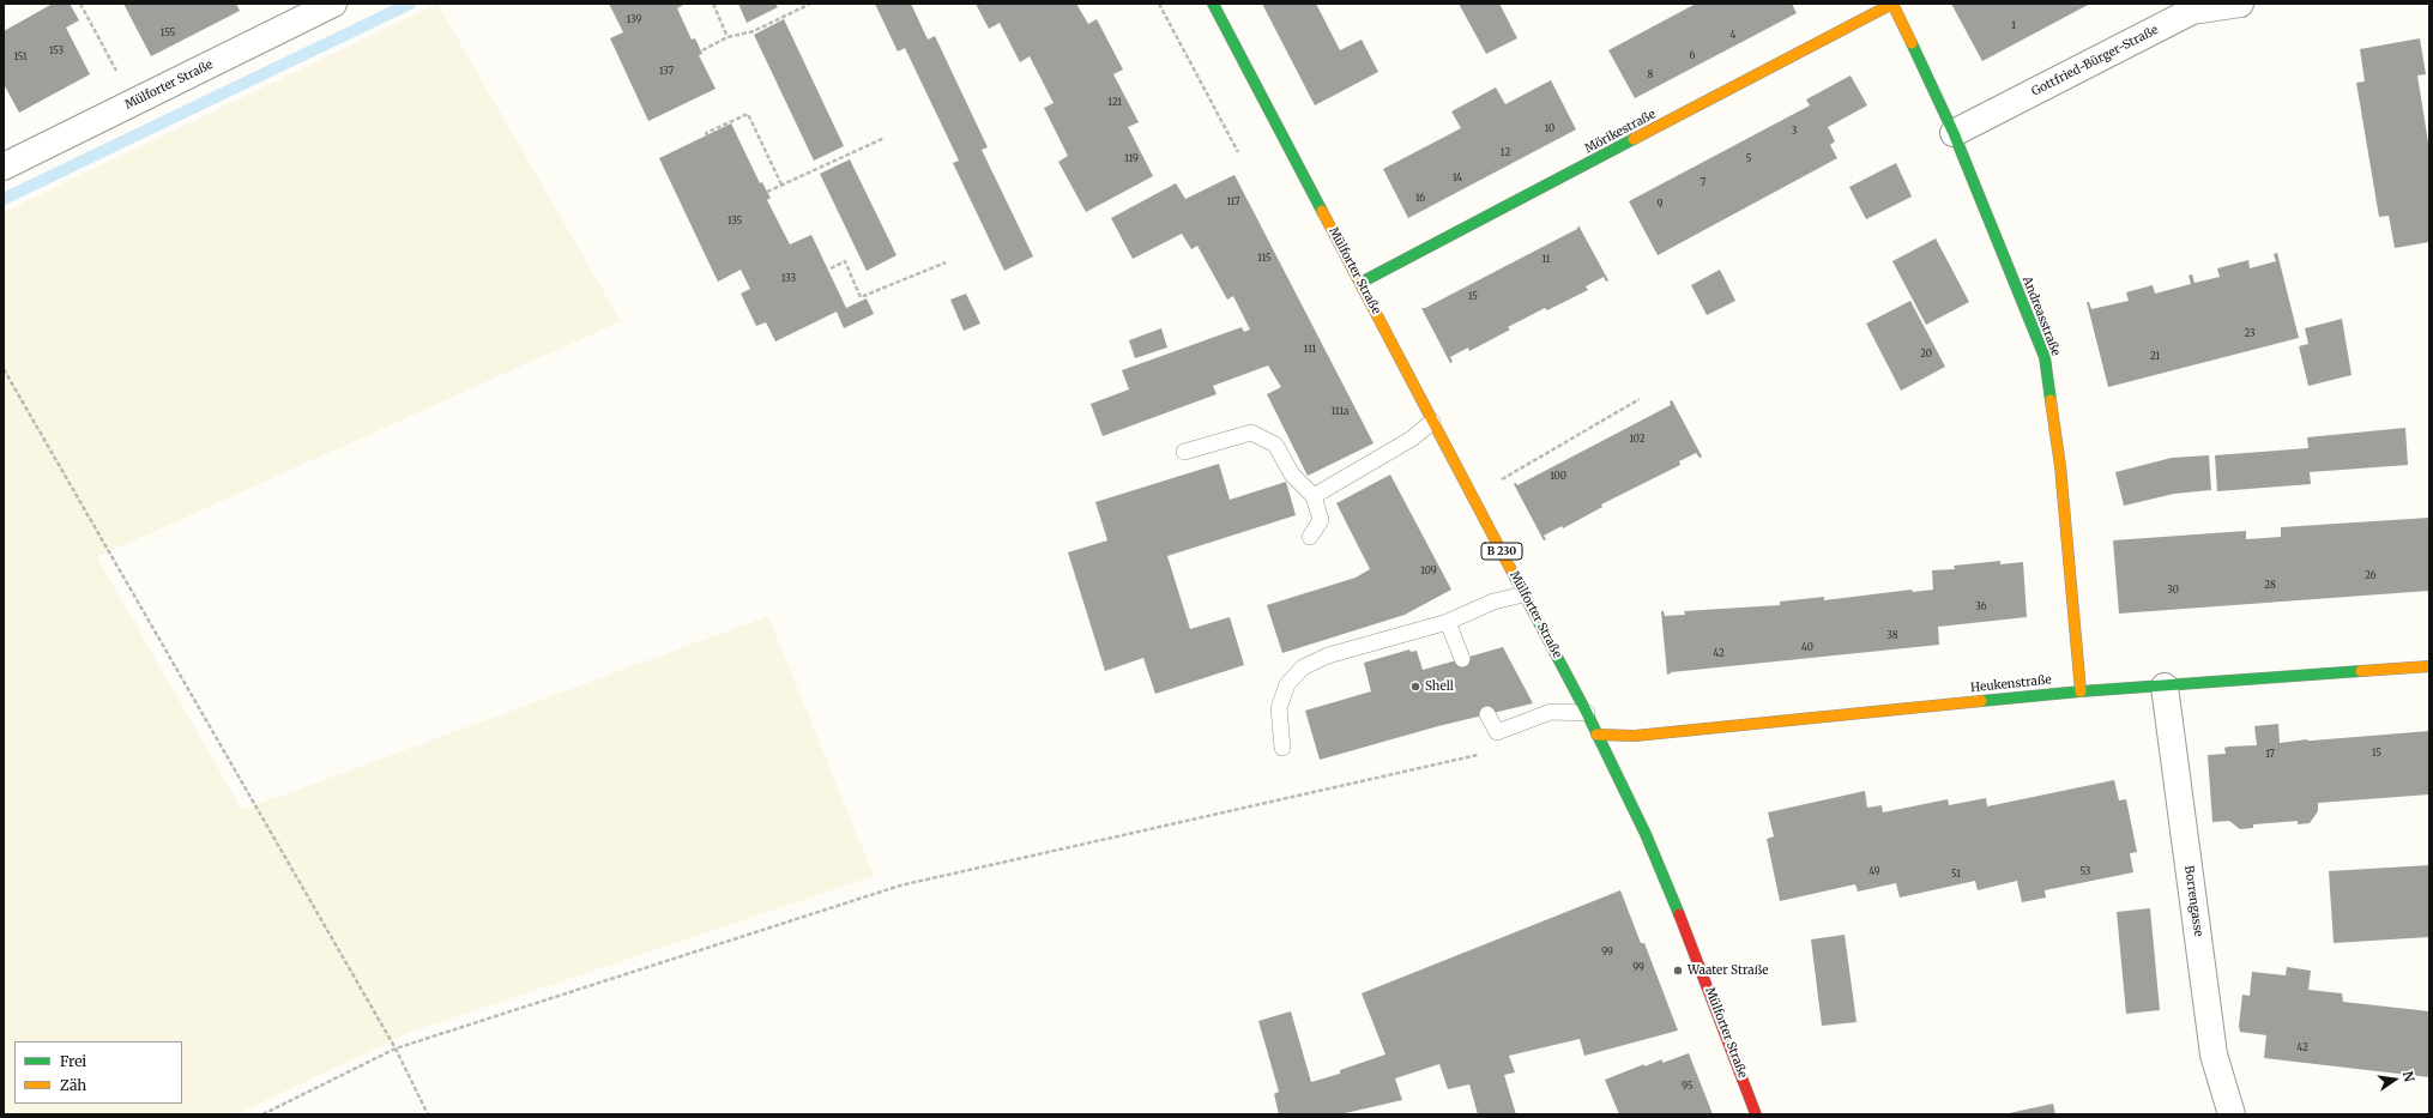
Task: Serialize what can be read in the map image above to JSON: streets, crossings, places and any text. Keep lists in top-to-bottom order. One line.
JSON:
{"streets":{"street":["Gottfried-Bürger-Straße","Mülforter Straße","Mörikestraße","Andreasstraße","B 230","Heukenstraße","Borrengasse"]},"crossings":[["Gottfried-Bürger-Straße","Andreasstraße"],["Mülforter Straße","Mörikestraße"],["Mülforter Straße","Heukenstraße"],["Mörikestraße","Andreasstraße"],["Andreasstraße","Heukenstraße"],["Heukenstraße","Borrengasse"]],"places":["Shell","Waater Straße"],"house_numbers":["139","1","155","4","153","6","151","137","8","121","10","3","12","119","5","14","7","16","117","9","135","115","11","133","15","23","111","20","21","111a","102","100","109","26","28","30","36","38","40","42","15","17","49","53","51","99","99","42","95"],"legend":["Frei","Zäh"],"north":"right"}
